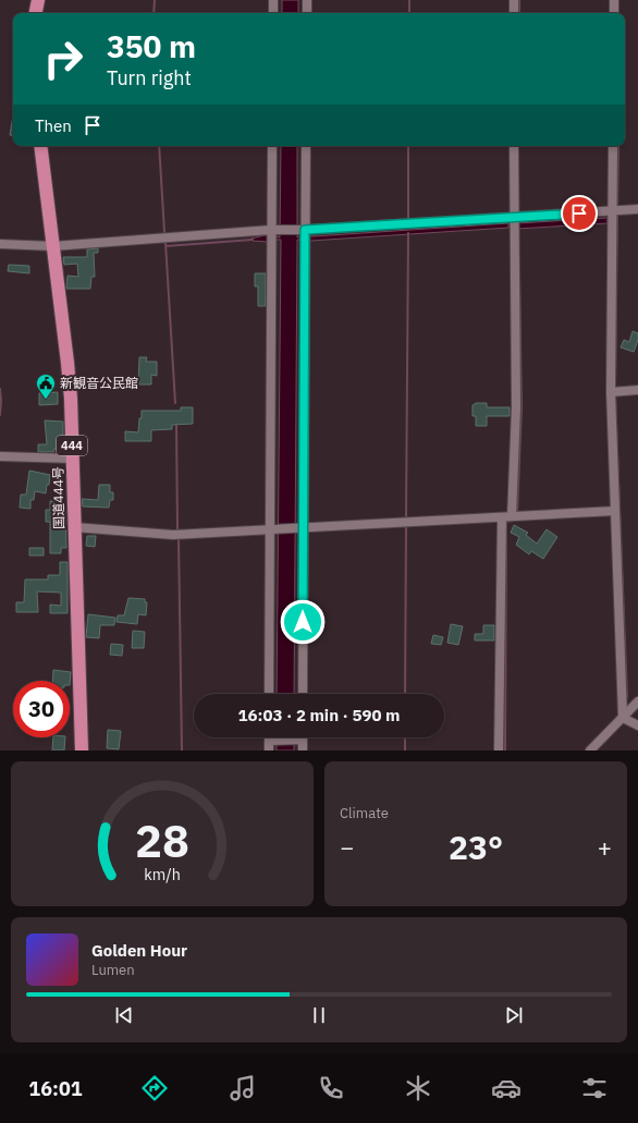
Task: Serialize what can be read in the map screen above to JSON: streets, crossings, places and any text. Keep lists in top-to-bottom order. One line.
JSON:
{"streets":{"highway":["444","国道444号"]},"places":{"public building":["新観音公民館"]},"page":{"turn":["350 m","Turn right"],"then":"Then","limit":"30","trip":"16:03 · 2 min · 590 m","tile":"Climate","heat":["−","23°","+"],"song":["Golden Hour","Lumen"],"tabs":"16:01","gauge":["28","km/h"]}}
